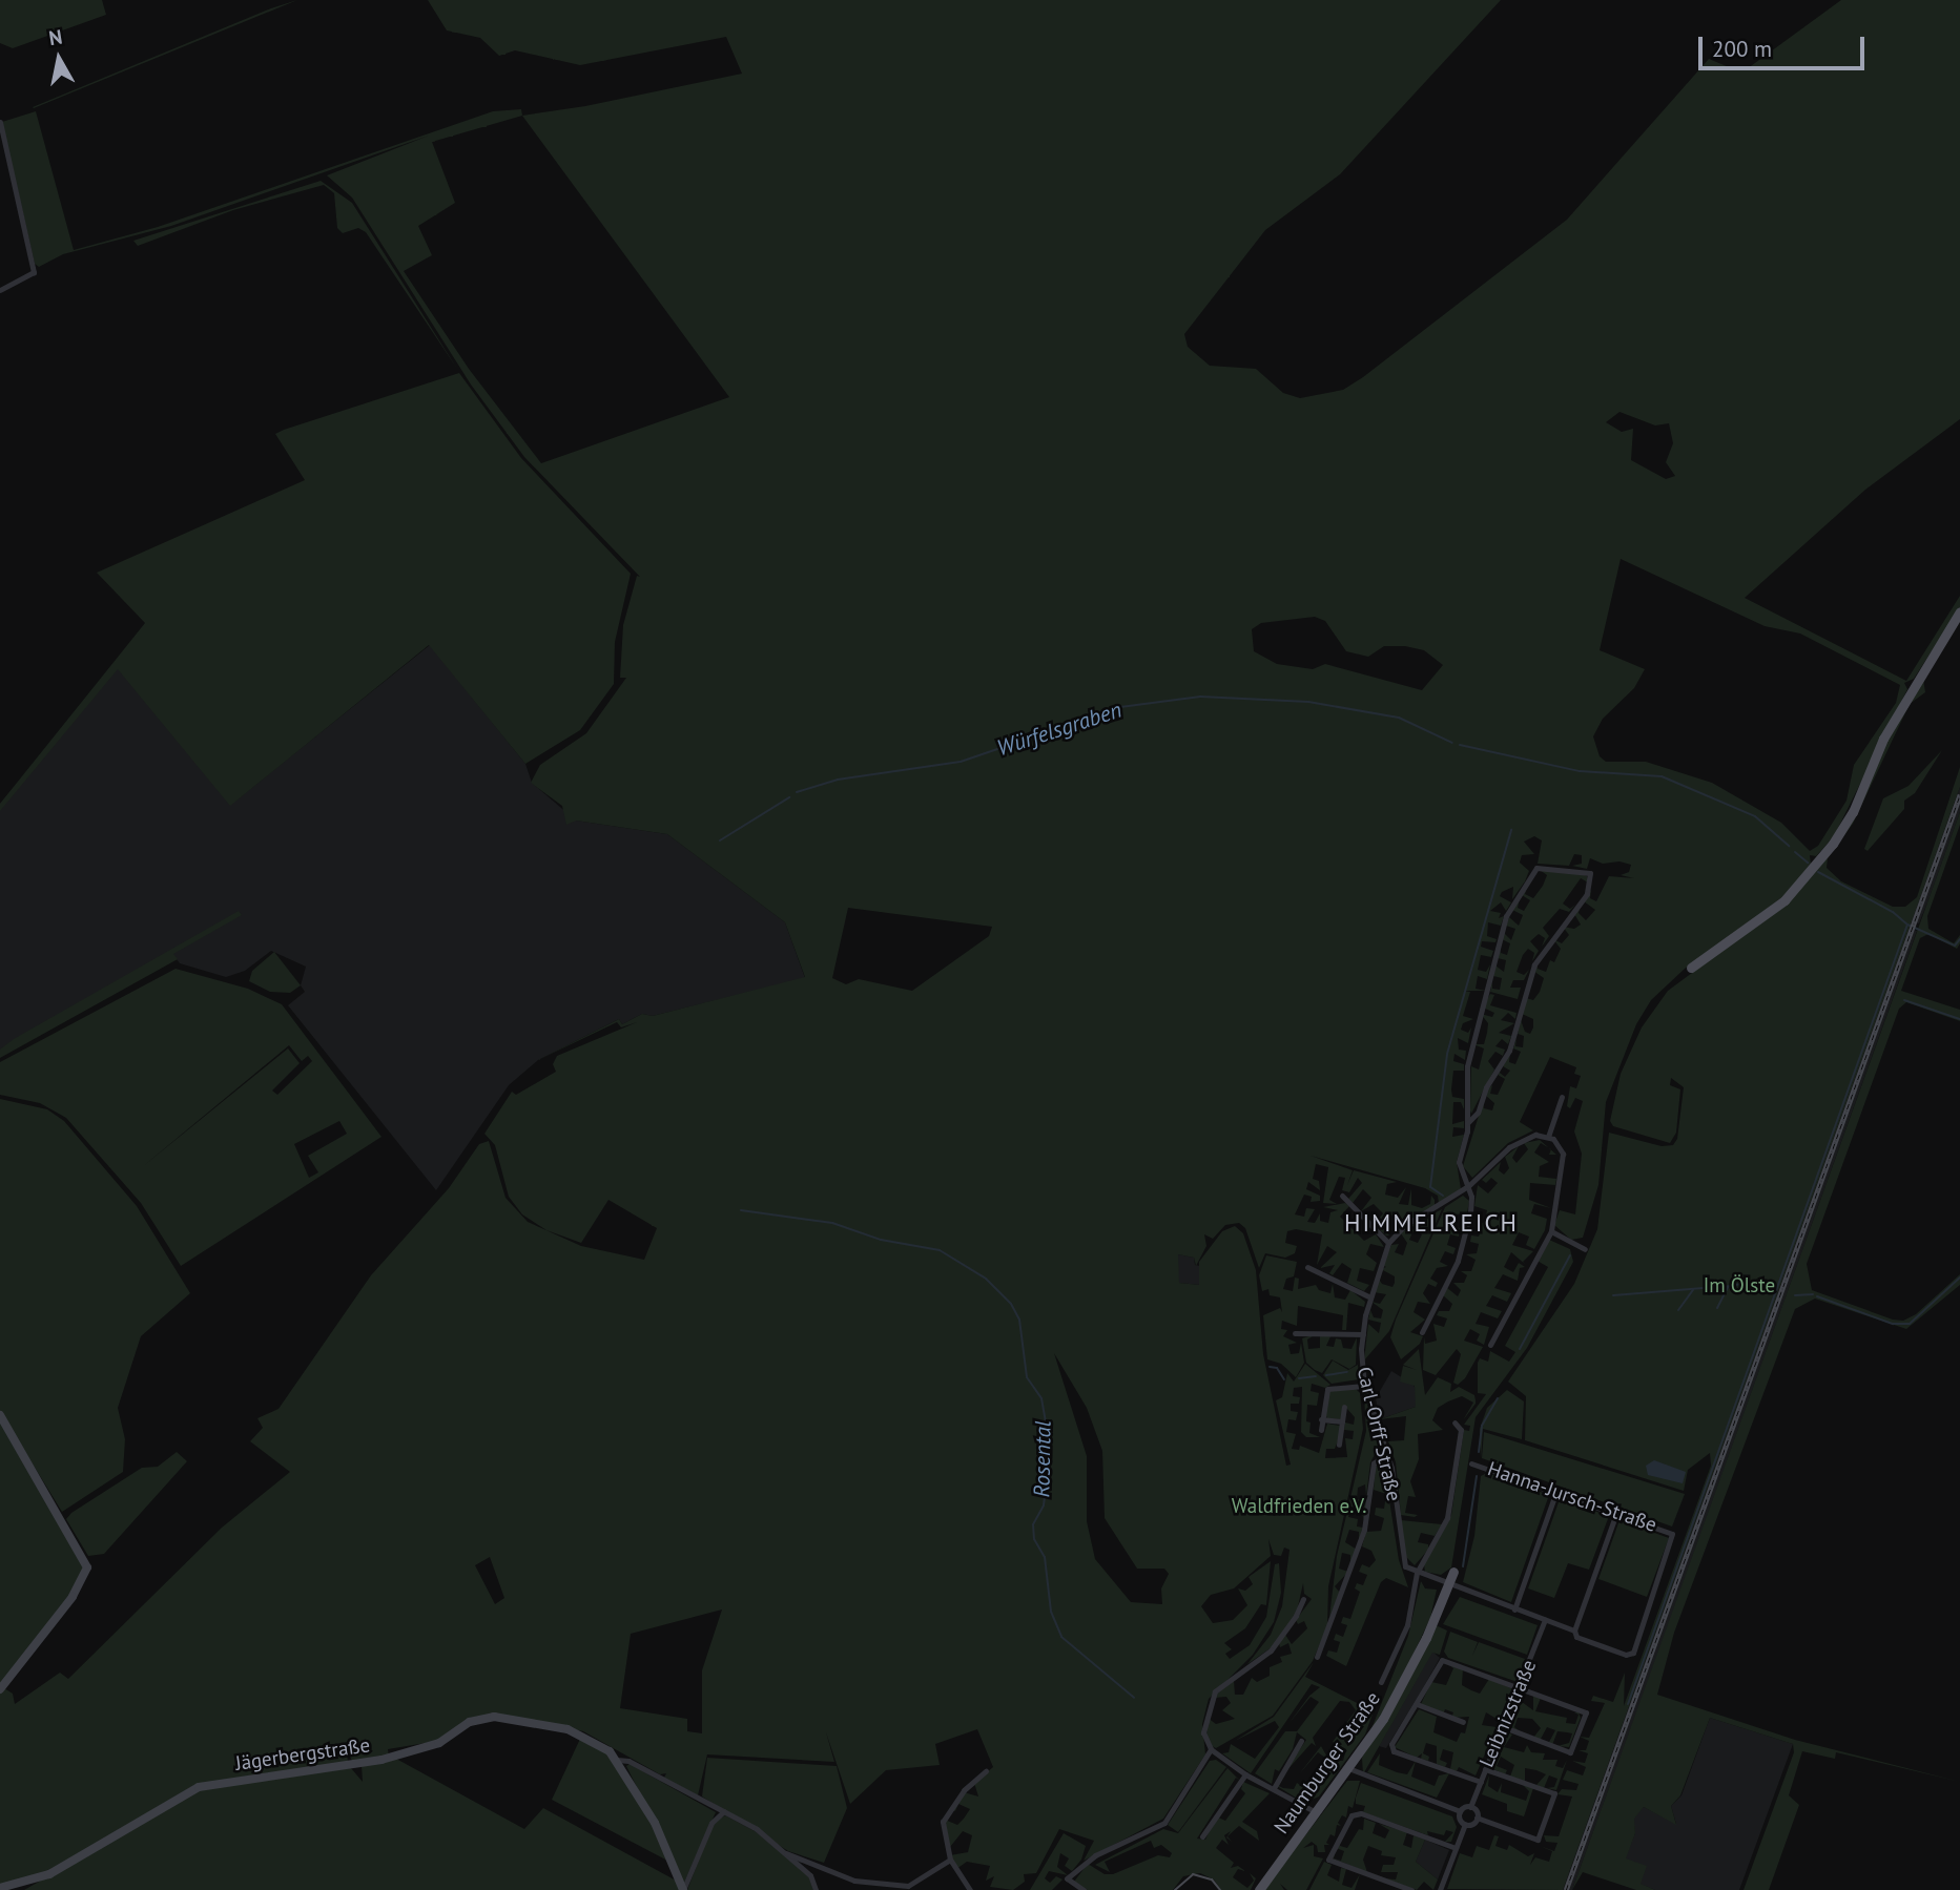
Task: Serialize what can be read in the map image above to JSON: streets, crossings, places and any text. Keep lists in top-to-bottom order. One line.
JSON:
{"streets":{"main road":["Naumburger Straße"],"street":["Carl-Orff-Straße","Hanna-Jursch-Straße","Leibnizstraße","Jägerbergstraße"]},"districts":["HIMMELREICH"],"water":["Würfelsgraben","Rosental"],"parks":["Im Ölste","Waldfrieden e.V."],"scale_bar":"200 m","north":"top"}
